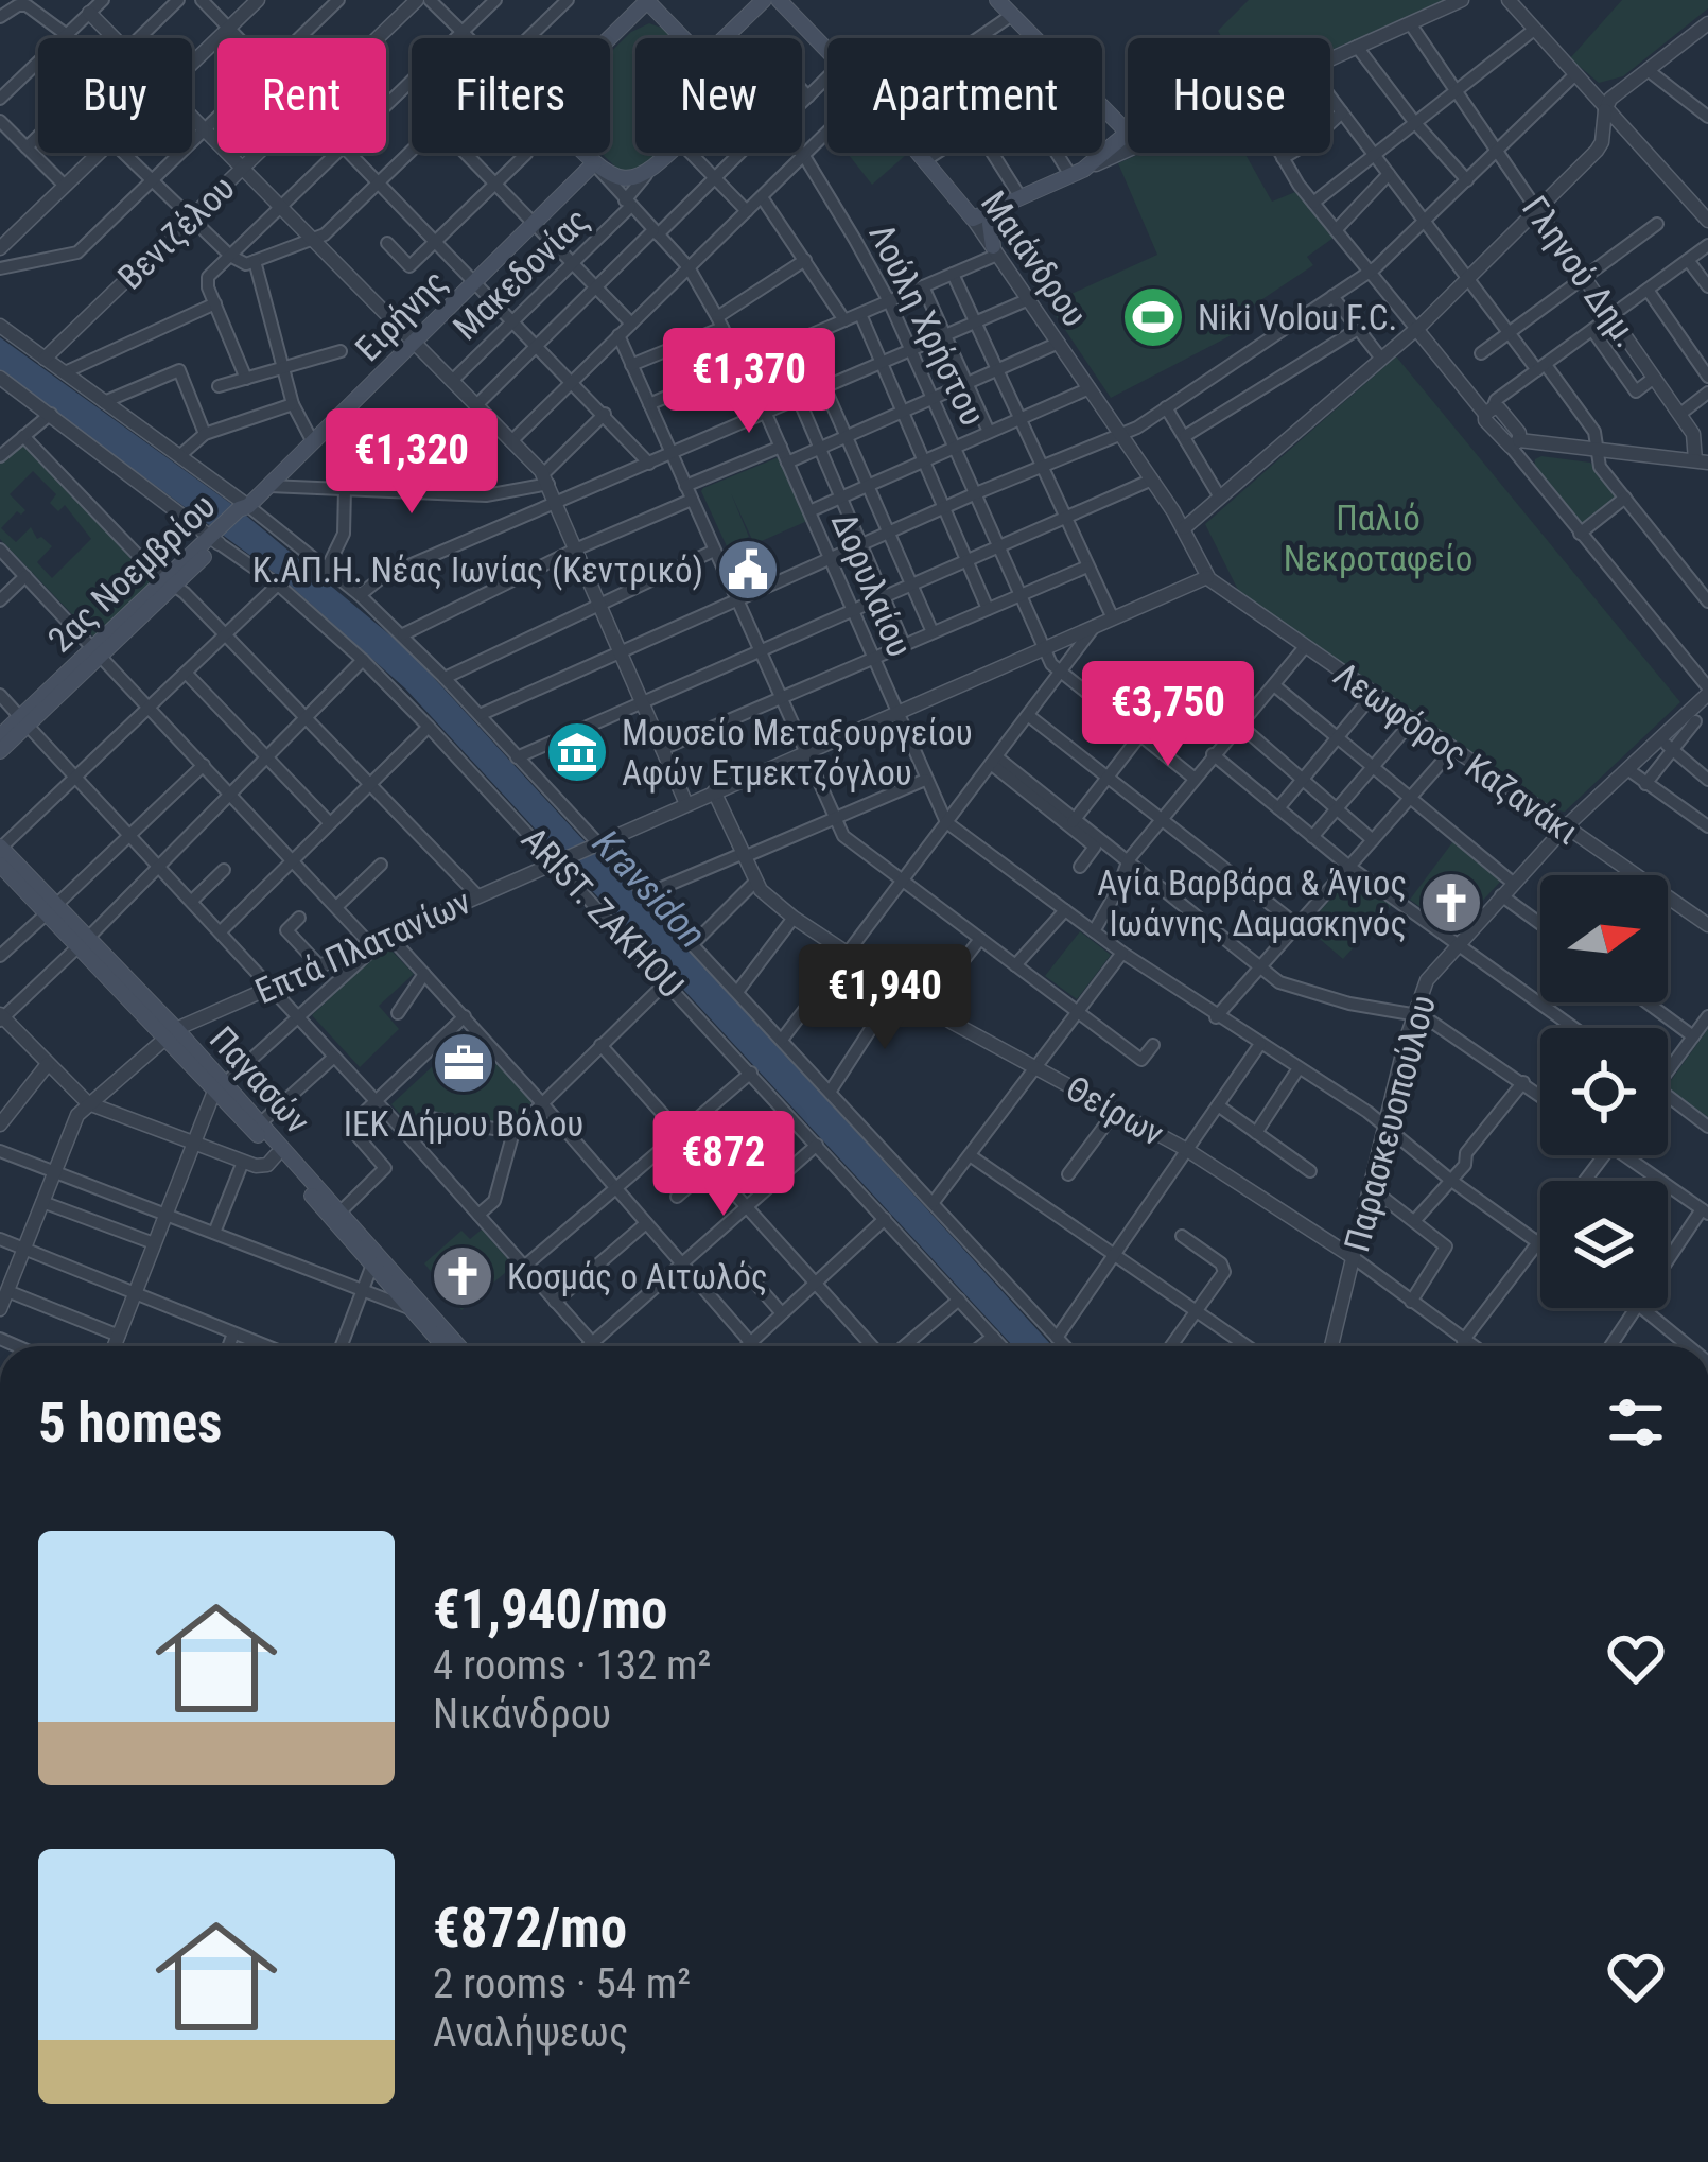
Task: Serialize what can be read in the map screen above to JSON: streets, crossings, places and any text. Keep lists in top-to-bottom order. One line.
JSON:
{"streets":{"main road":["Μαιάνδρου","Μακεδονίας","Ειρήνης","Λούλη Χρήστου","2ας Νοεμβρίου","Δορυλαίου","Παγασών"],"street":["Βενιζέλου","Γληνού Δημ.","Λεωφόρος Καζανάκι","ARIST. ZAKHOU","Επτά Πλατανίων","Θείρων","Παρασκευοπούλου"]},"crossings":[["Μαιάνδρου","Λεωφόρος Καζανάκι"],["Μαιάνδρου","Επτά Πλατανίων"],["Μακεδονίας","Δορυλαίου"],["Ειρήνης","2ας Νοεμβρίου"],["Ειρήνης","Δορυλαίου"],["Λούλη Χρήστου","Επτά Πλατανίων"],["2ας Νοεμβρίου","ARIST. ZAKHOU"],["Δορυλαίου","Επτά Πλατανίων"],["Λεωφόρος Καζανάκι","Επτά Πλατανίων"],["Λεωφόρος Καζανάκι","Παρασκευοπούλου"],["ARIST. ZAKHOU","Επτά Πλατανίων"],["Επτά Πλατανίων","Παγασών"],["Επτά Πλατανίων","Θείρων"],["Θείρων","Παρασκευοπούλου"]],"water":["Kravsidon"],"parks":["Παλιό Νεκροταφείο"],"places":{"sports":["Niki Volou F.C."],"public building":["Κ.ΑΠ.Η. Νέας Ιωνίας (Κεντρικό)"],"museum":["Μουσείο Μεταξουργείου Αφών Ετμεκτζόγλου"],"church":["Αγία Βαρβάρα & Άγιος Ιωάννης Δαμασκηνός","Κοσμάς ο Αιτωλός"],"office":["ΙΕΚ Δήμου Βόλου"]},"north":"right","page":{"chip":["Buy","Rent","Filters","New","Apartment","House"],"price":["€1,370","€1,320","€3,750","€1,940","€872"],"heading":"5 homes","list":[{"name":"€1,940/mo","note":"4 rooms · 132 m² · Νικάνδρου"},{"name":"€872/mo","note":"2 rooms · 54 m² · Αναλήψεως"}]}}
